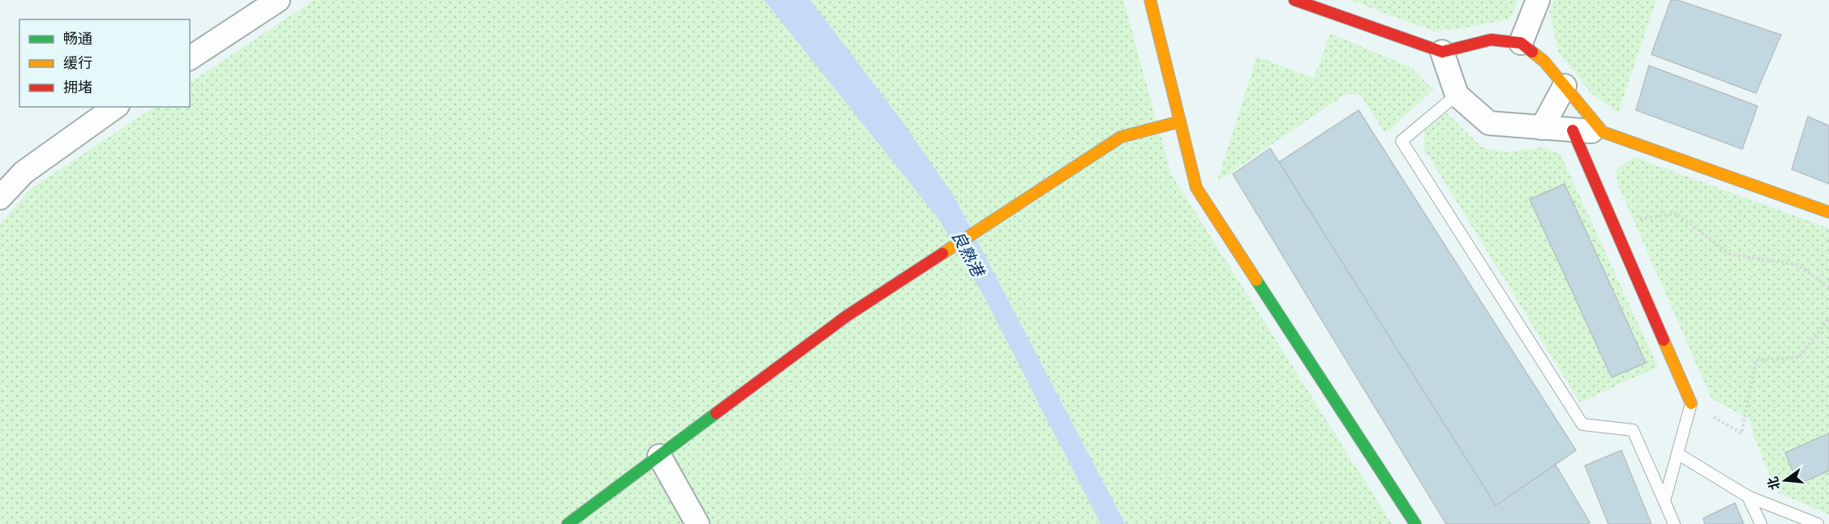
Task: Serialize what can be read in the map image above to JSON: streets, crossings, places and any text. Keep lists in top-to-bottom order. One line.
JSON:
{"water":["良熟港"],"legend":["畅通","缓行","拥堵"],"north":"left"}
